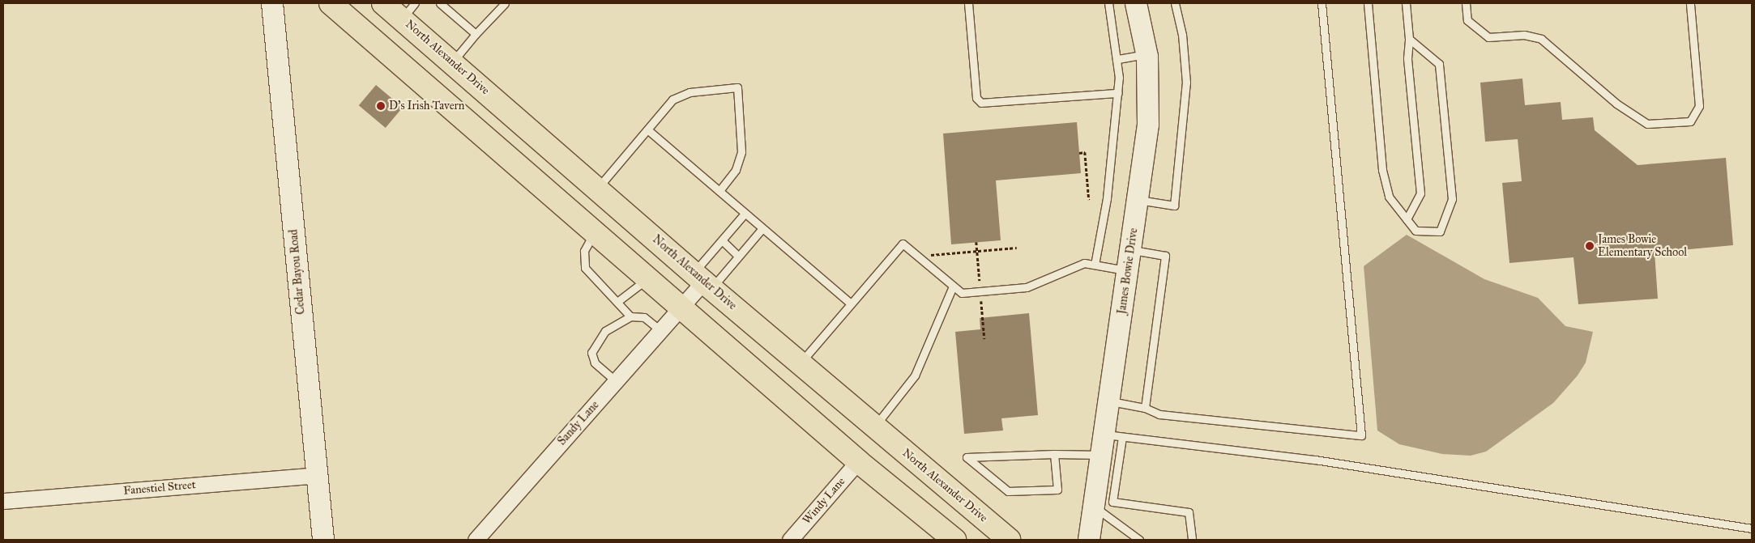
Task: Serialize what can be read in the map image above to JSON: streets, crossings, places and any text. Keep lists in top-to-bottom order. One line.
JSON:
{"streets":{"main road":["North Alexander Drive"],"street":["James Bowie Drive","Cedar Bayou Road","Sandy Lane","Fanestiel Street","Windy Lane"]},"crossings":[["North Alexander Drive","Sandy Lane"],["Cedar Bayou Road","Fanestiel Street"]],"places":["D's Irish Tavern","James Bowie Elementary School"]}
